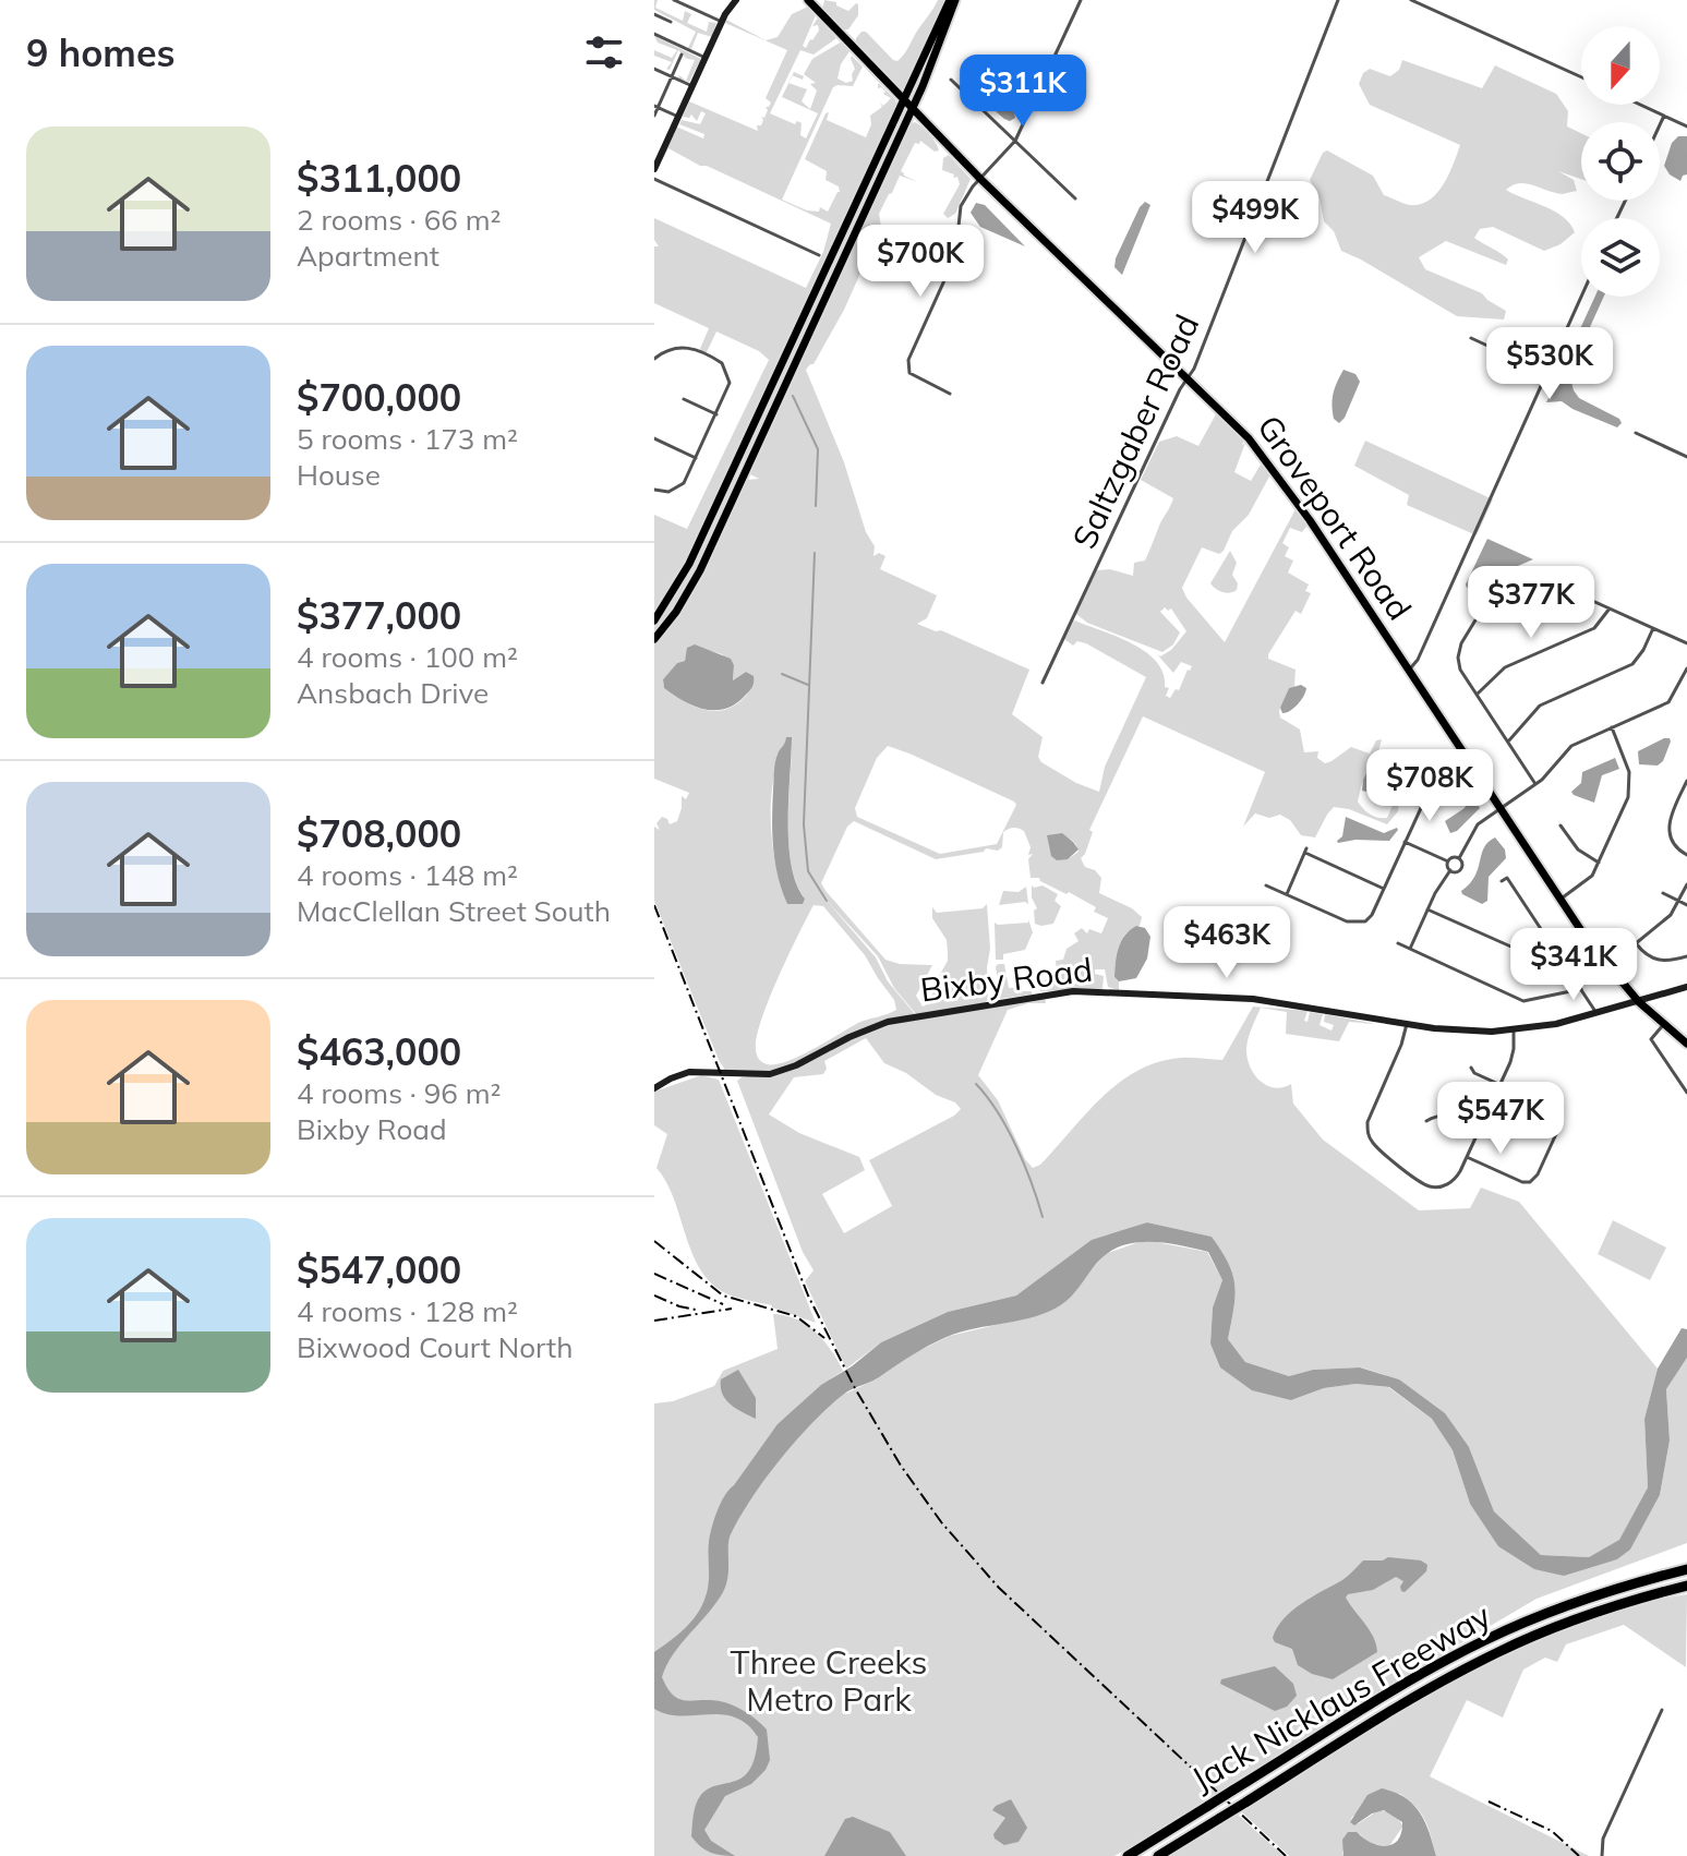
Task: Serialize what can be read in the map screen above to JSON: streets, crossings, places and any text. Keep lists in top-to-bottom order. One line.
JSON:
{"streets":{"highway":["Jack Nicklaus Freeway"],"main road":["Groveport Road"],"street":["Saltzgaber Road","Bixby Road"]},"crossings":[["Saltzgaber Road","Groveport Road"],["Groveport Road","Bixby Road"]],"parks":["Three Creeks Metro Park"],"north":"bottom","page":{"heading":"9 homes","price":["$311K","$499K","$700K","$530K","$377K","$708K","$463K","$341K","$547K"],"list":[{"name":"$311,000","note":"2 rooms · 66 m² · Apartment"},{"name":"$700,000","note":"5 rooms · 173 m² · House"},{"name":"$377,000","note":"4 rooms · 100 m² · Ansbach Drive"},{"name":"$708,000","note":"4 rooms · 148 m² · MacClellan Street South"},{"name":"$463,000","note":"4 rooms · 96 m² · Bixby Road"},{"name":"$547,000","note":"4 rooms · 128 m² · Bixwood Court North"}]}}
